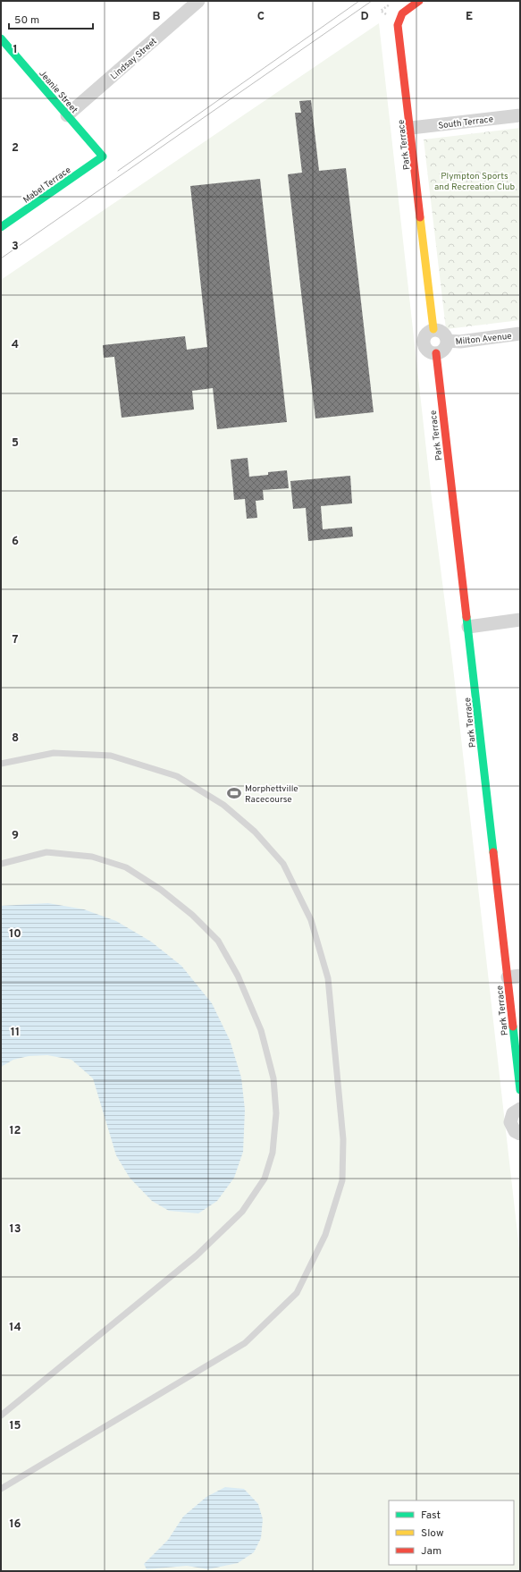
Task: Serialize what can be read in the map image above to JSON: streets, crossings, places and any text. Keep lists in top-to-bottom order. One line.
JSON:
{"streets":{"street":["Lindsay Street","Jeanie Street","South Terrace","Park Terrace","Mabel Terrace","Milton Avenue"]},"crossings":[["Lindsay Street","Jeanie Street"],["Jeanie Street","Mabel Terrace"],["South Terrace","Park Terrace"],["Park Terrace","Milton Avenue"]],"parks":["Plympton Sports and Recreation Club"],"places":{"sports":["Morphettville Racecourse"]},"legend":["Fast","Slow","Jam"],"scale_bar":"50 m","grid":{"columns":["B","C","D","E"],"rows":["1","2","3","4","5","6","7","8","9","10","11","12","13","14","15","16"]}}
